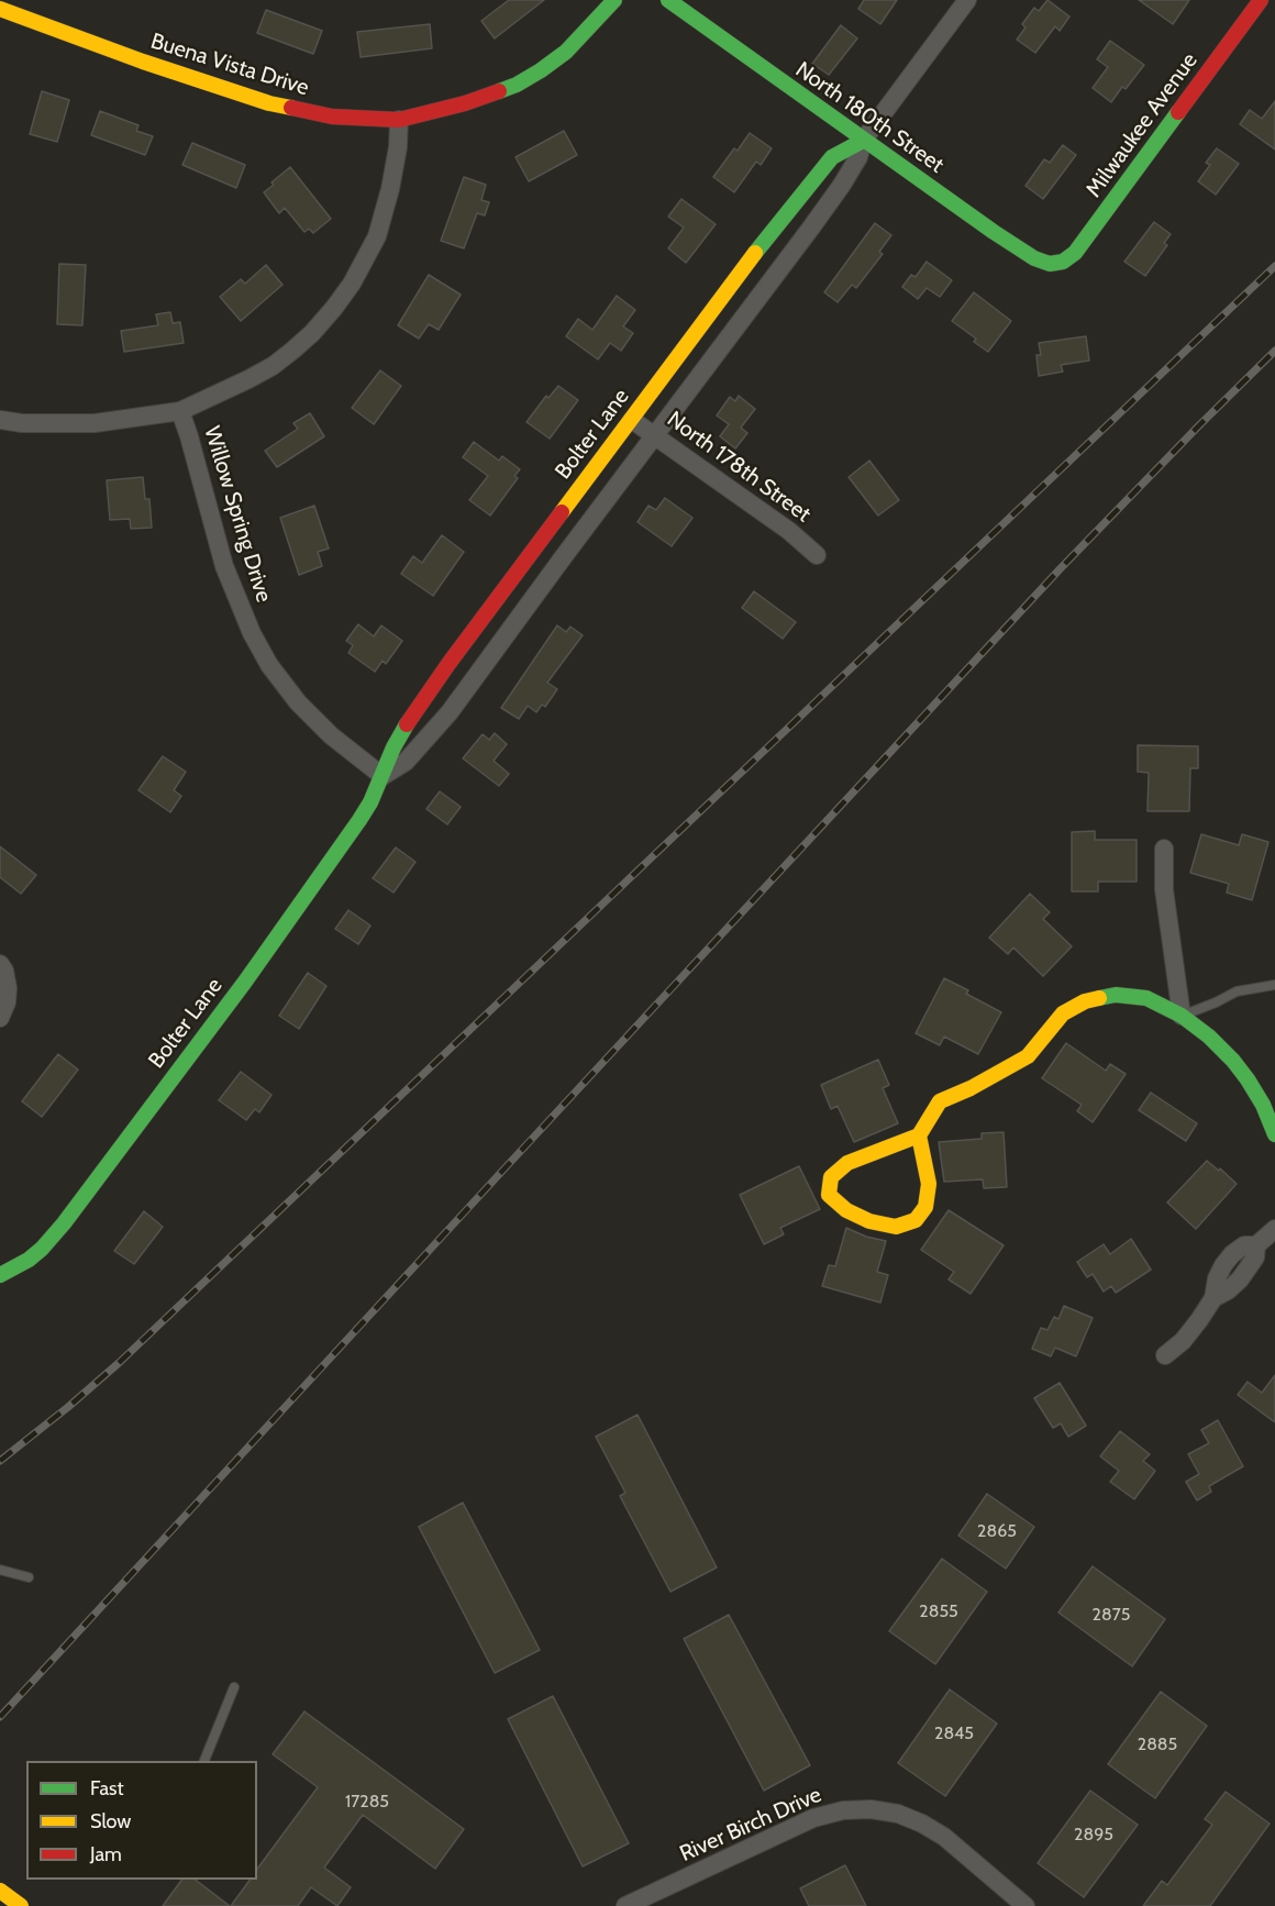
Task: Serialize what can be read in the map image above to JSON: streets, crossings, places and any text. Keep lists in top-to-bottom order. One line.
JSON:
{"streets":{"street":["Buena Vista Drive","North 180th Street","Milwaukee Avenue","Bolter Lane","North 178th Street","Willow Spring Drive","River Birch Drive"]},"crossings":[["North 180th Street","Milwaukee Avenue"],["North 180th Street","Bolter Lane"],["Bolter Lane","North 178th Street"],["Bolter Lane","Willow Spring Drive"]],"house_numbers":["2865","2855","2875","2845","2885","17285","2895"],"legend":["Fast","Slow","Jam"]}
